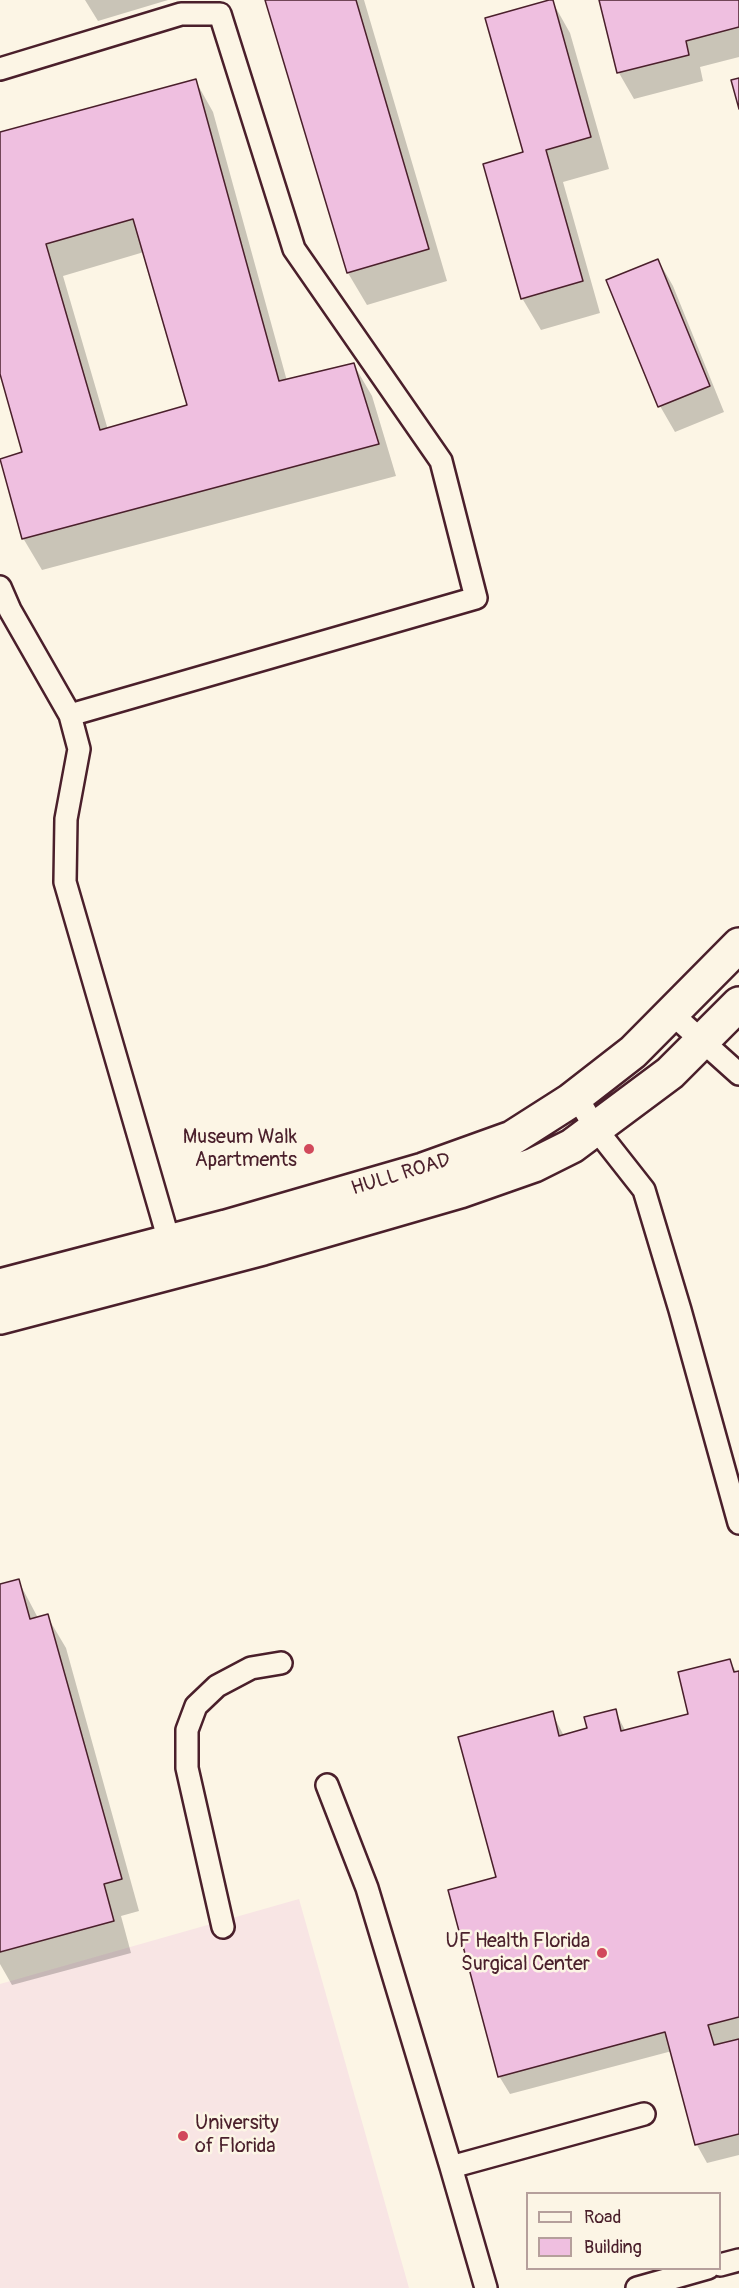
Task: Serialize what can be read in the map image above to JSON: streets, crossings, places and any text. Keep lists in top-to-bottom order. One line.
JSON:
{"streets":{"street":["HULL ROAD"]},"places":["Museum Walk Apartments","UF Health Florida Surgical Center","University of Florida"],"legend":["Road","Building"]}
